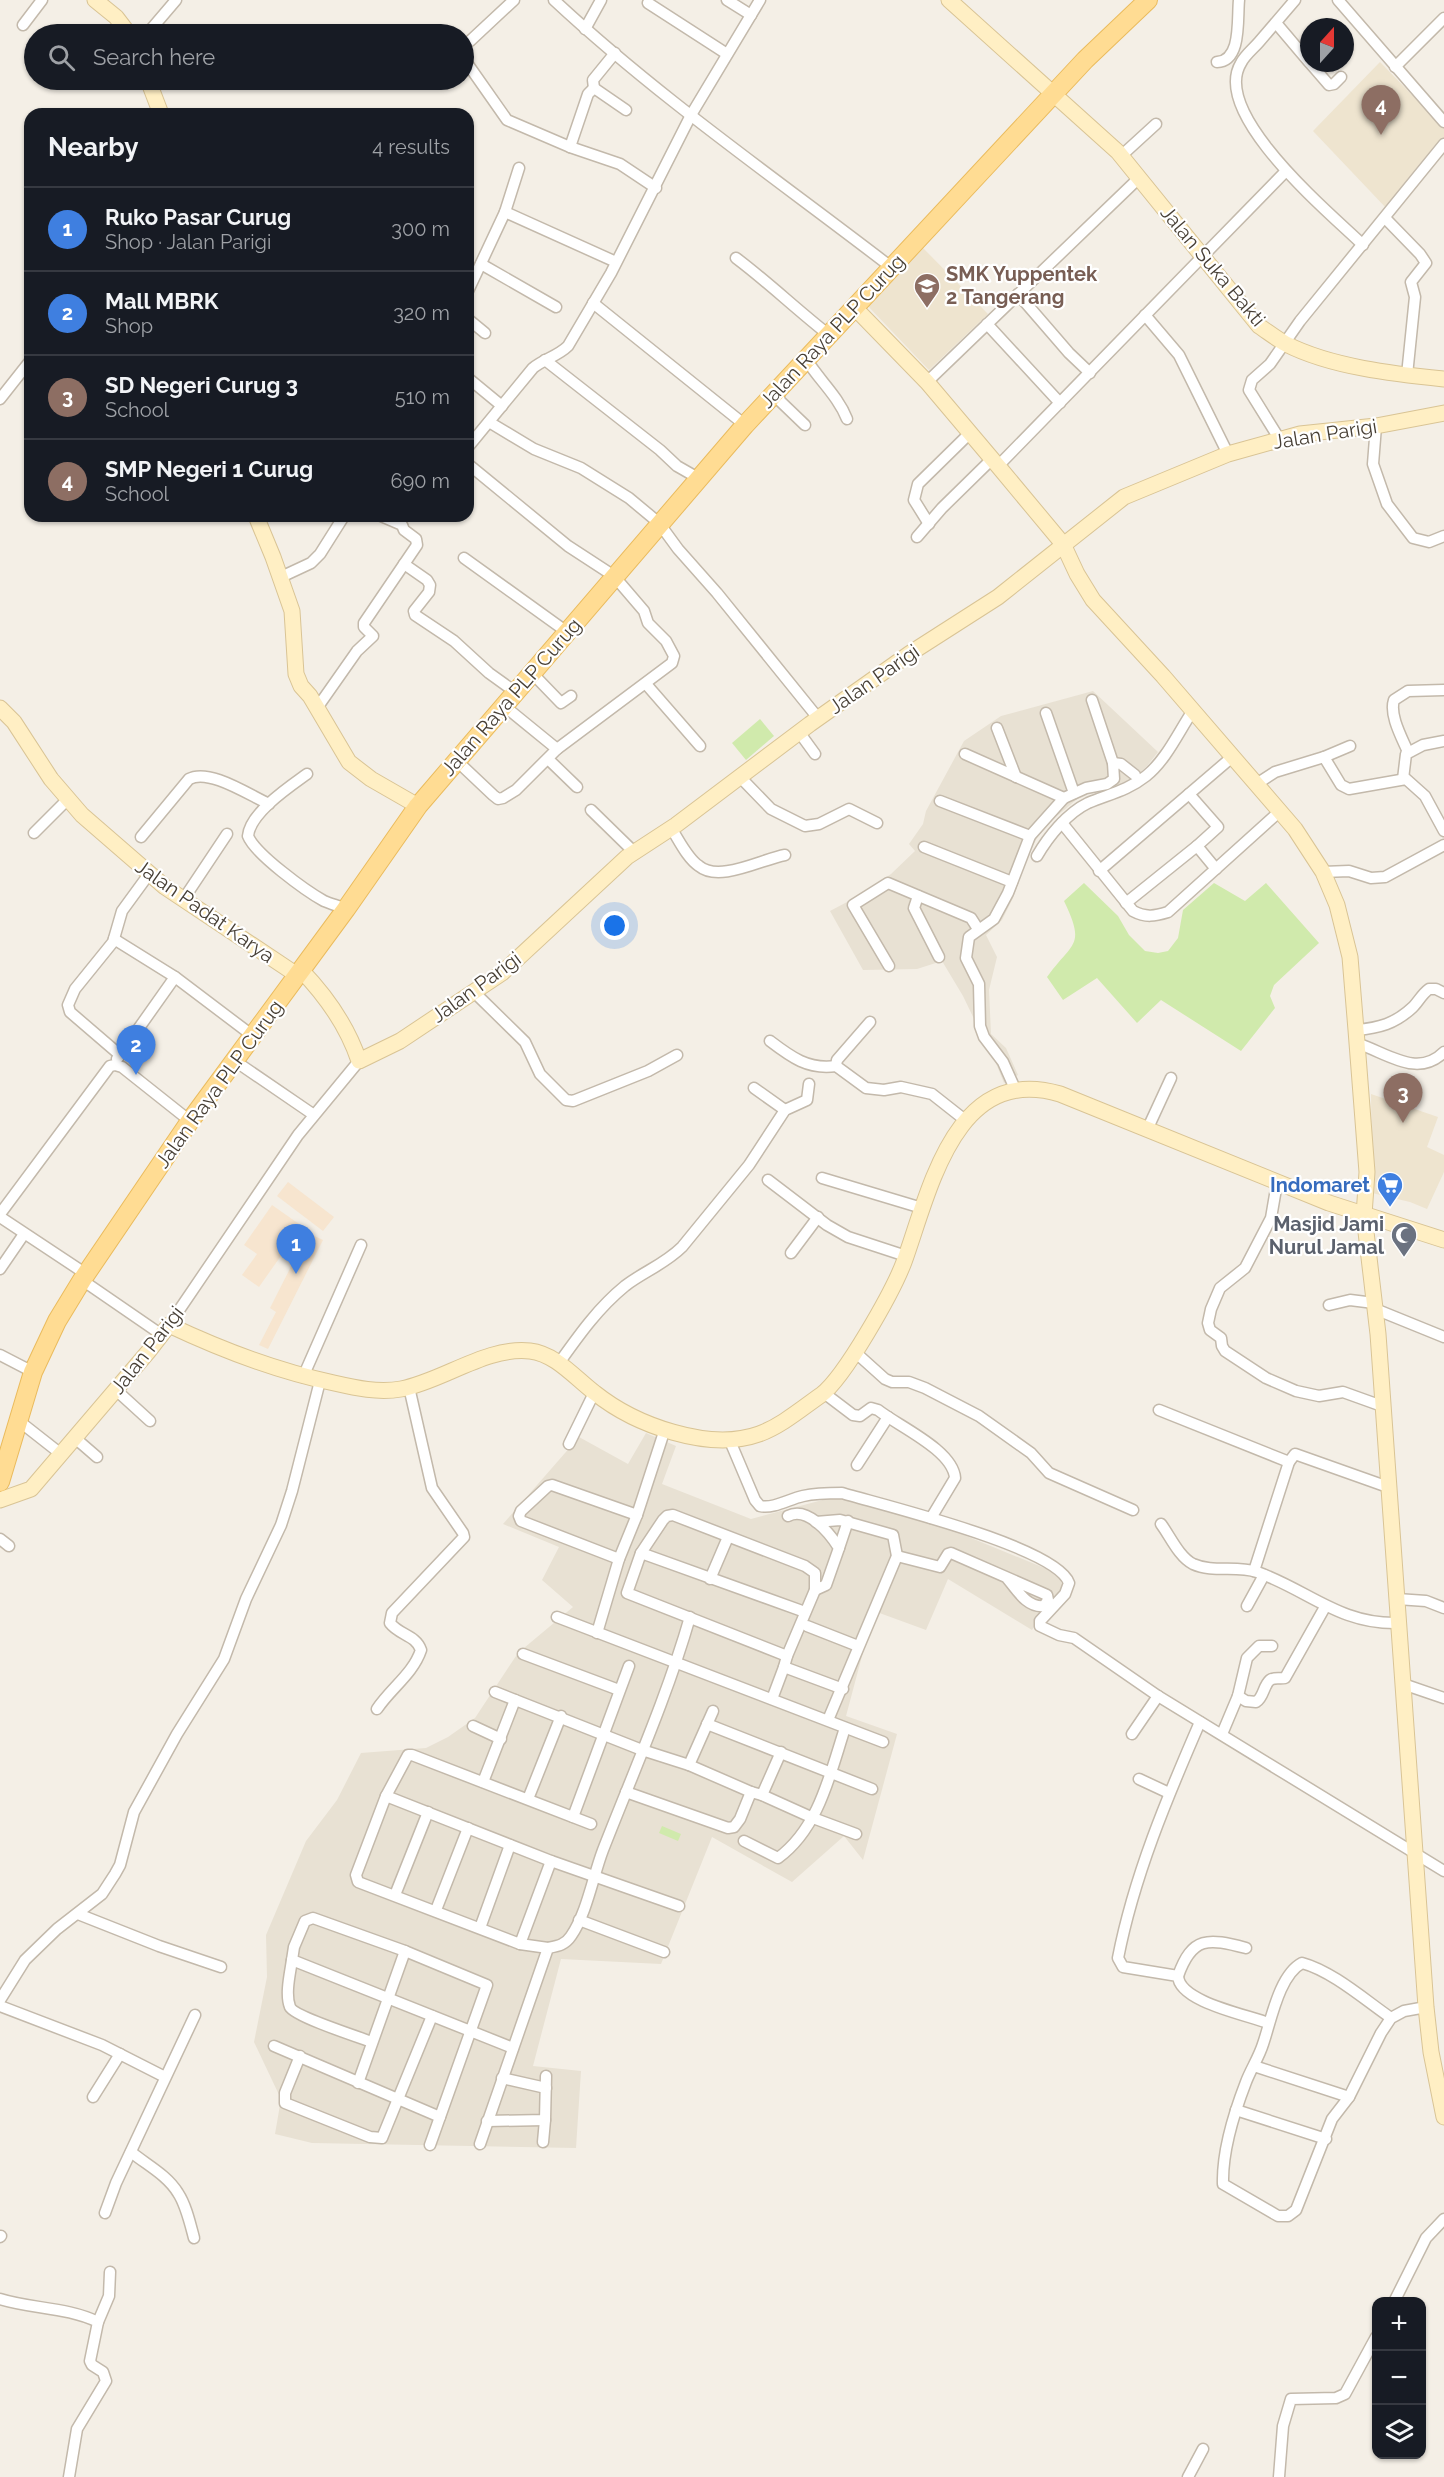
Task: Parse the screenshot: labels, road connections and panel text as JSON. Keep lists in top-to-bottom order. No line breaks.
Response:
{"streets":{"main road":["Jalan Raya PLP Curug"],"street":["Jalan Suka Bakti","Jalan Parigi","Jalan Padat Karya"]},"crossings":[["Jalan Suka Bakti","Jalan Raya PLP Curug"],["Jalan Raya PLP Curug","Jalan Padat Karya"]],"places":{"school or university":["SMK Yuppentek 2 Tangerang"],"supermarket":["Indomaret"],"mosque":["Masjid Jami Nurul Jamal"]},"north":"top","page":{"search":"Search here","pins":["4","2","3","1"],"heading":["Nearby","4 results"],"list":[{"mark":"1","name":"Ruko Pasar Curug","note":"Shop · Jalan Parigi","value":"300 m"},{"mark":"2","name":"Mall MBRK","note":"Shop","value":"320 m"},{"mark":"3","name":"SD Negeri Curug 3","note":"School","value":"510 m"},{"mark":"4","name":"SMP Negeri 1 Curug","note":"School","value":"690 m"}],"map_buttons":["+","−"]}}
